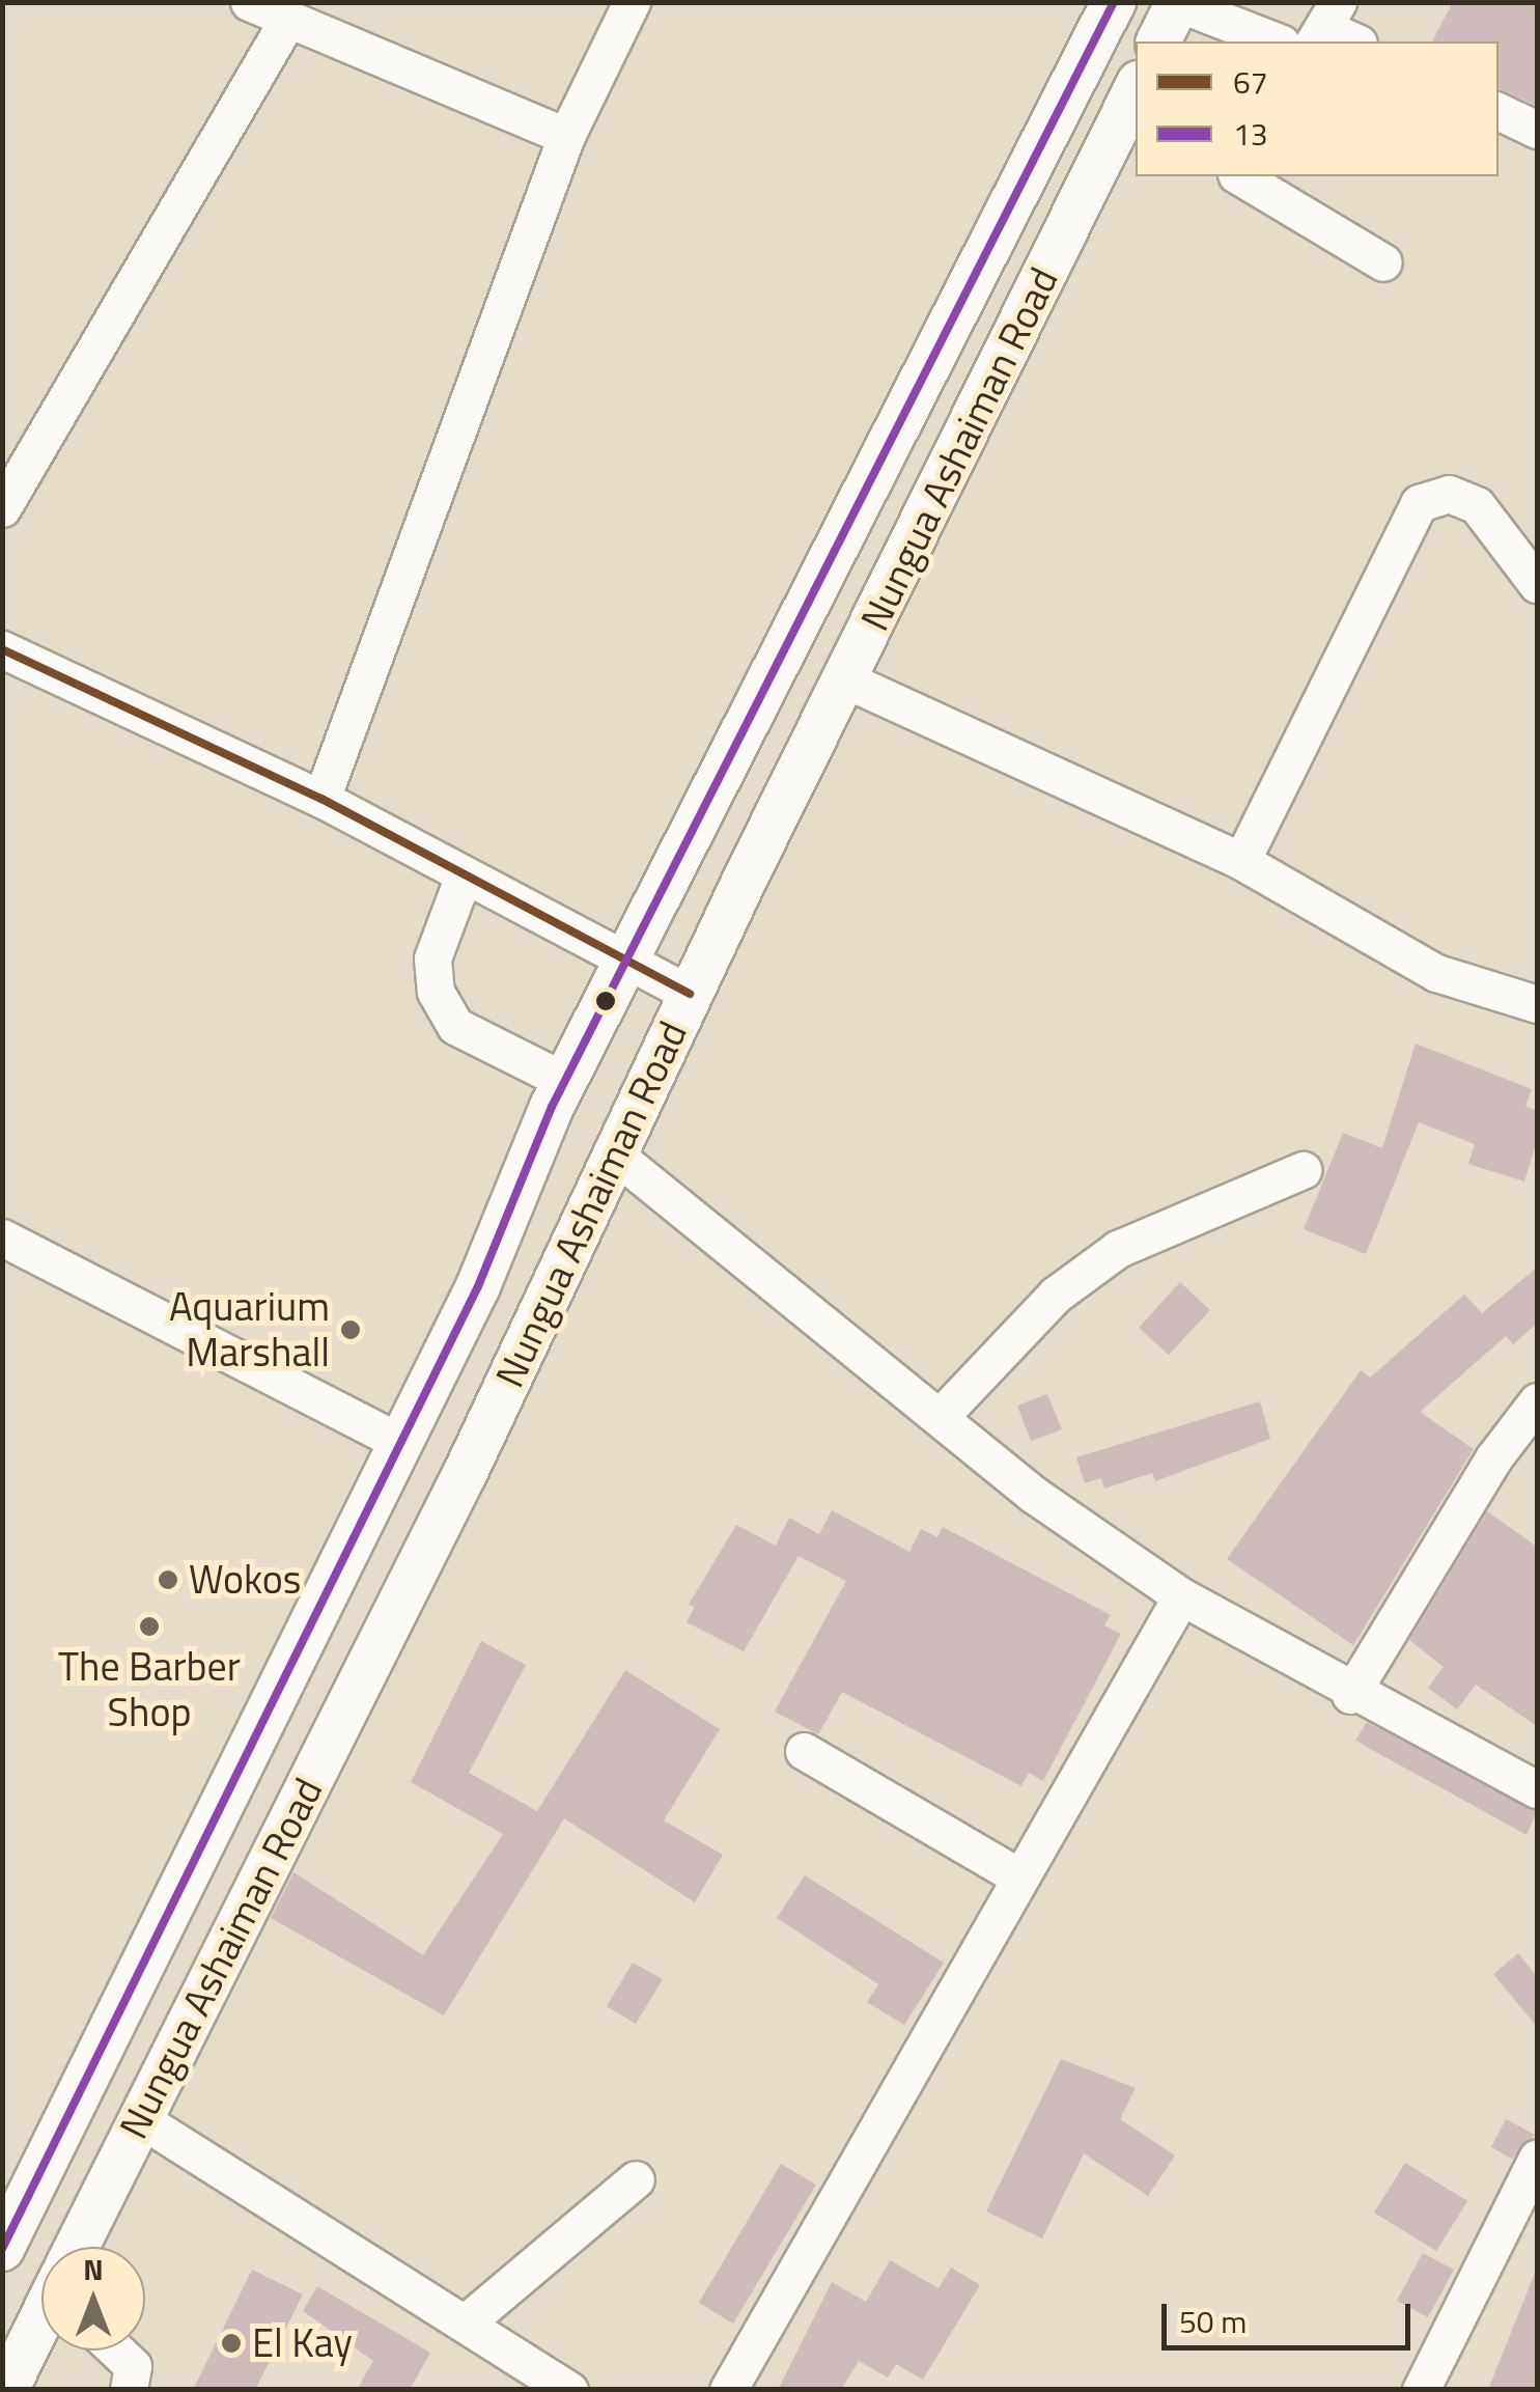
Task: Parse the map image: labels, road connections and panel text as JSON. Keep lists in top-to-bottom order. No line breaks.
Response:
{"streets":{"main road":["Nungua Ashaiman Road"]},"places":["Aquarium Marshall","Wokos","The Barber Shop","El Kay"],"lines":["transit line 13","transit line 67"],"legend":["67","13"],"scale_bar":"50 m","north":"top"}
